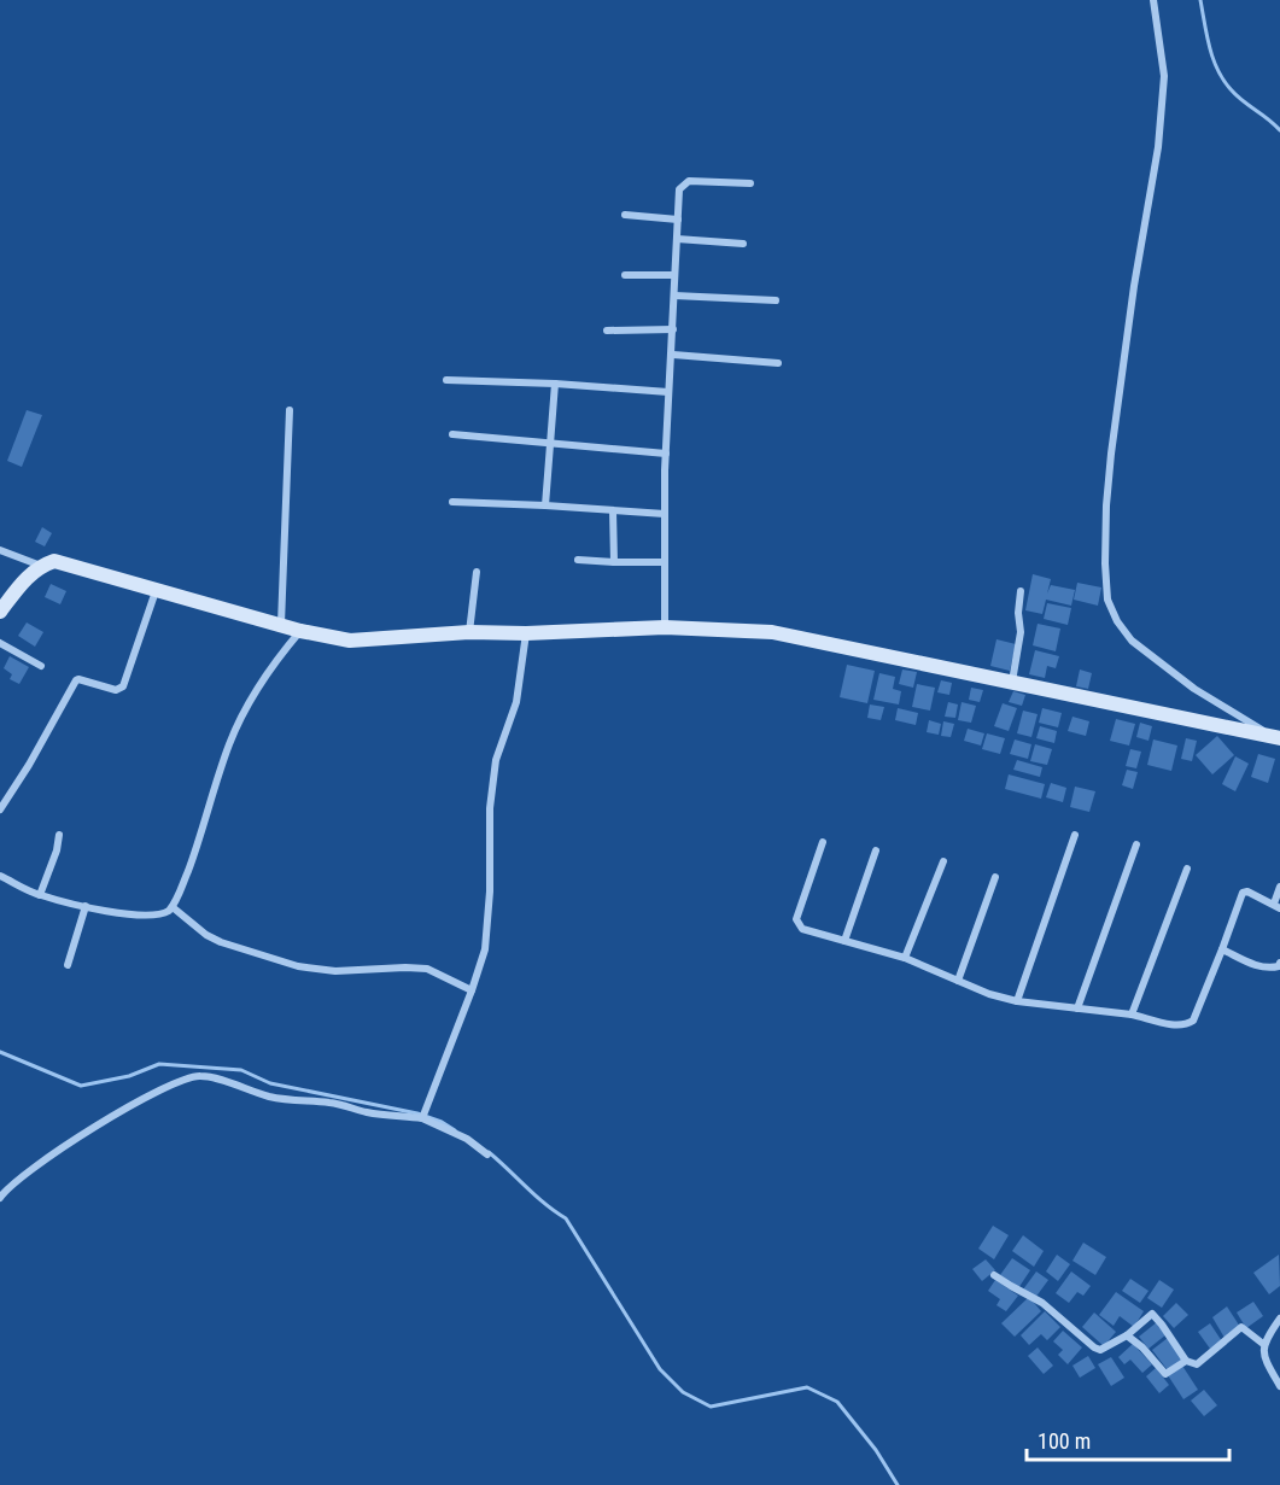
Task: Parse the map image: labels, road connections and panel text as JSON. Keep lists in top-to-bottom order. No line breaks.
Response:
{"scale_bar":"100 m"}
